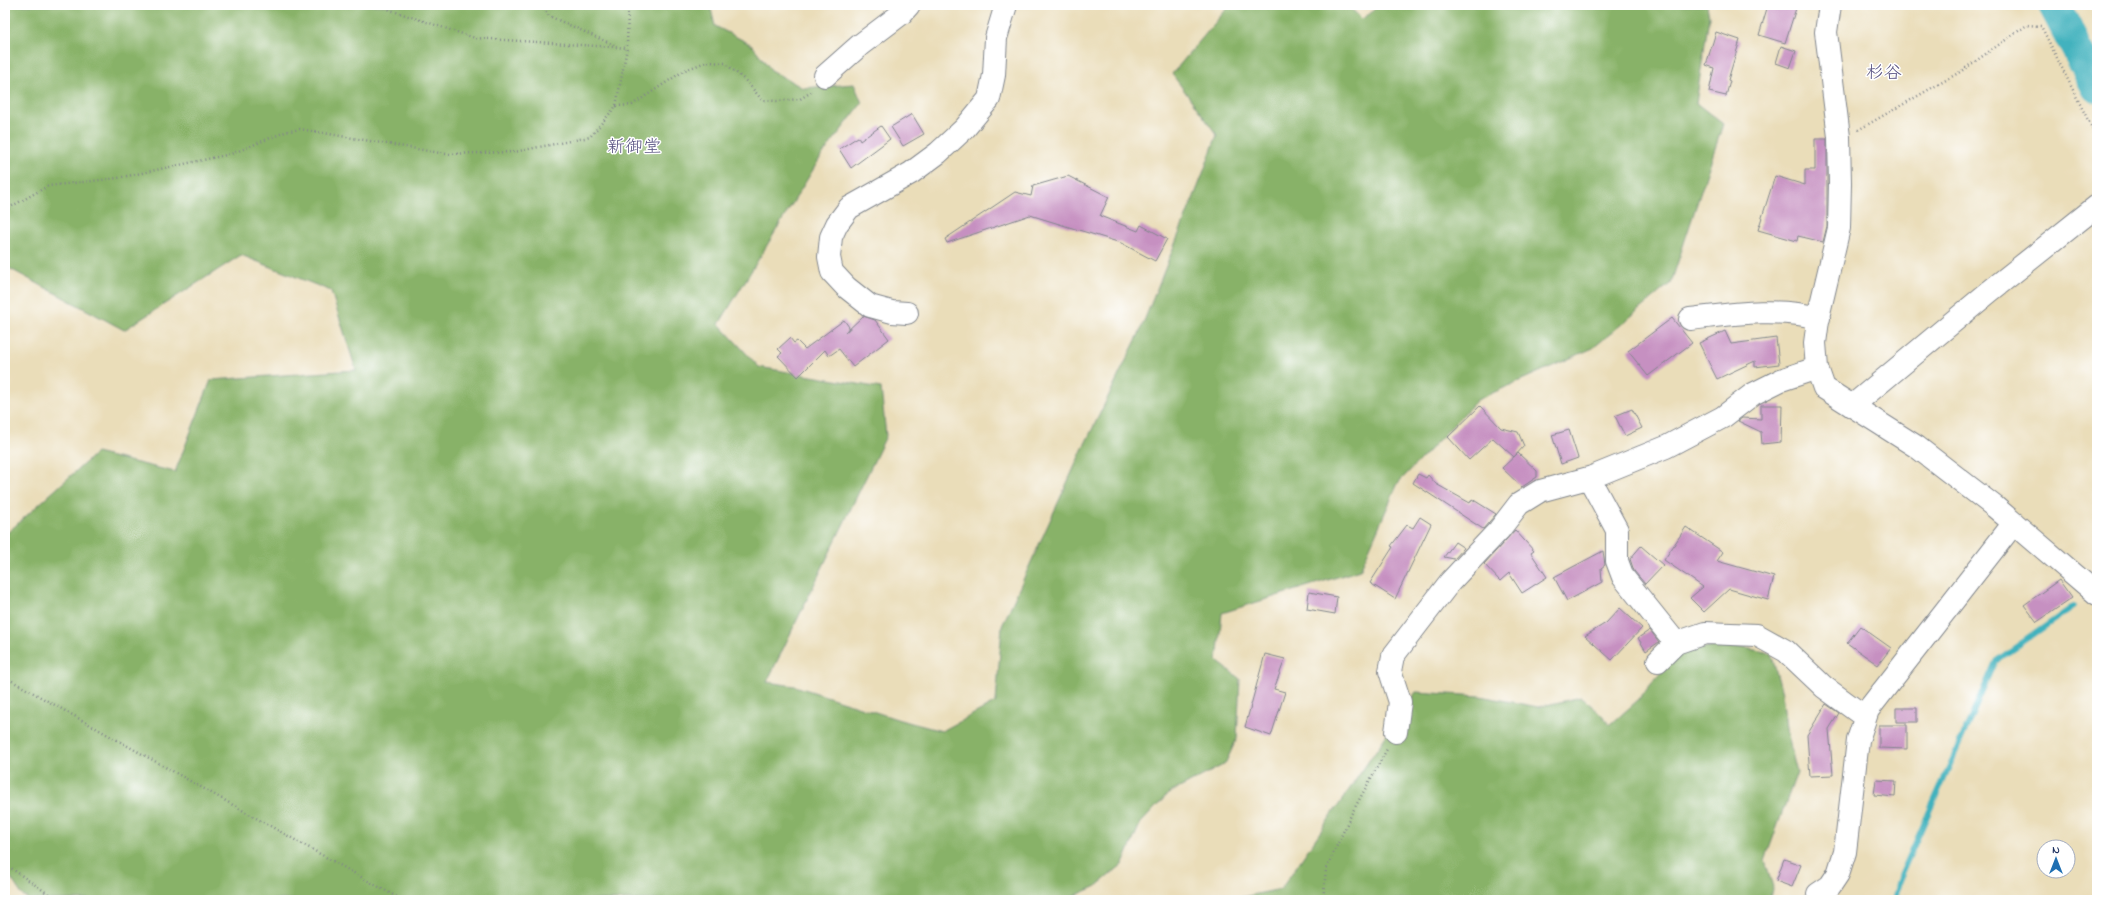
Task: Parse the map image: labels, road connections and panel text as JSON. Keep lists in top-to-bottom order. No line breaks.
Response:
{"districts":["杉谷","新御堂"],"north":"top"}
